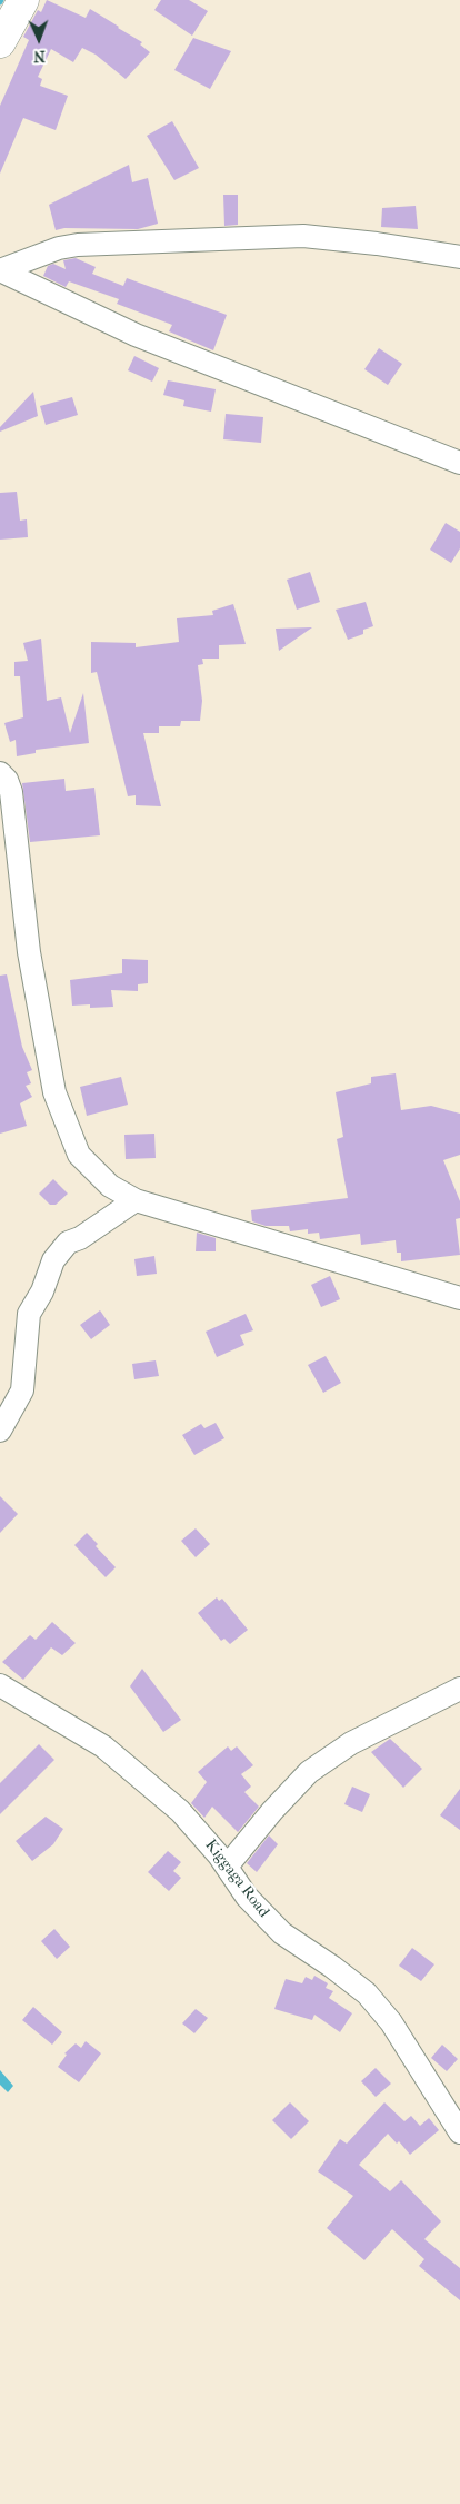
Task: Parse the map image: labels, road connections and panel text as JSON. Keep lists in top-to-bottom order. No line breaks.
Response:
{"streets":{"street":["Kiggaga Road"]},"north":"bottom"}
